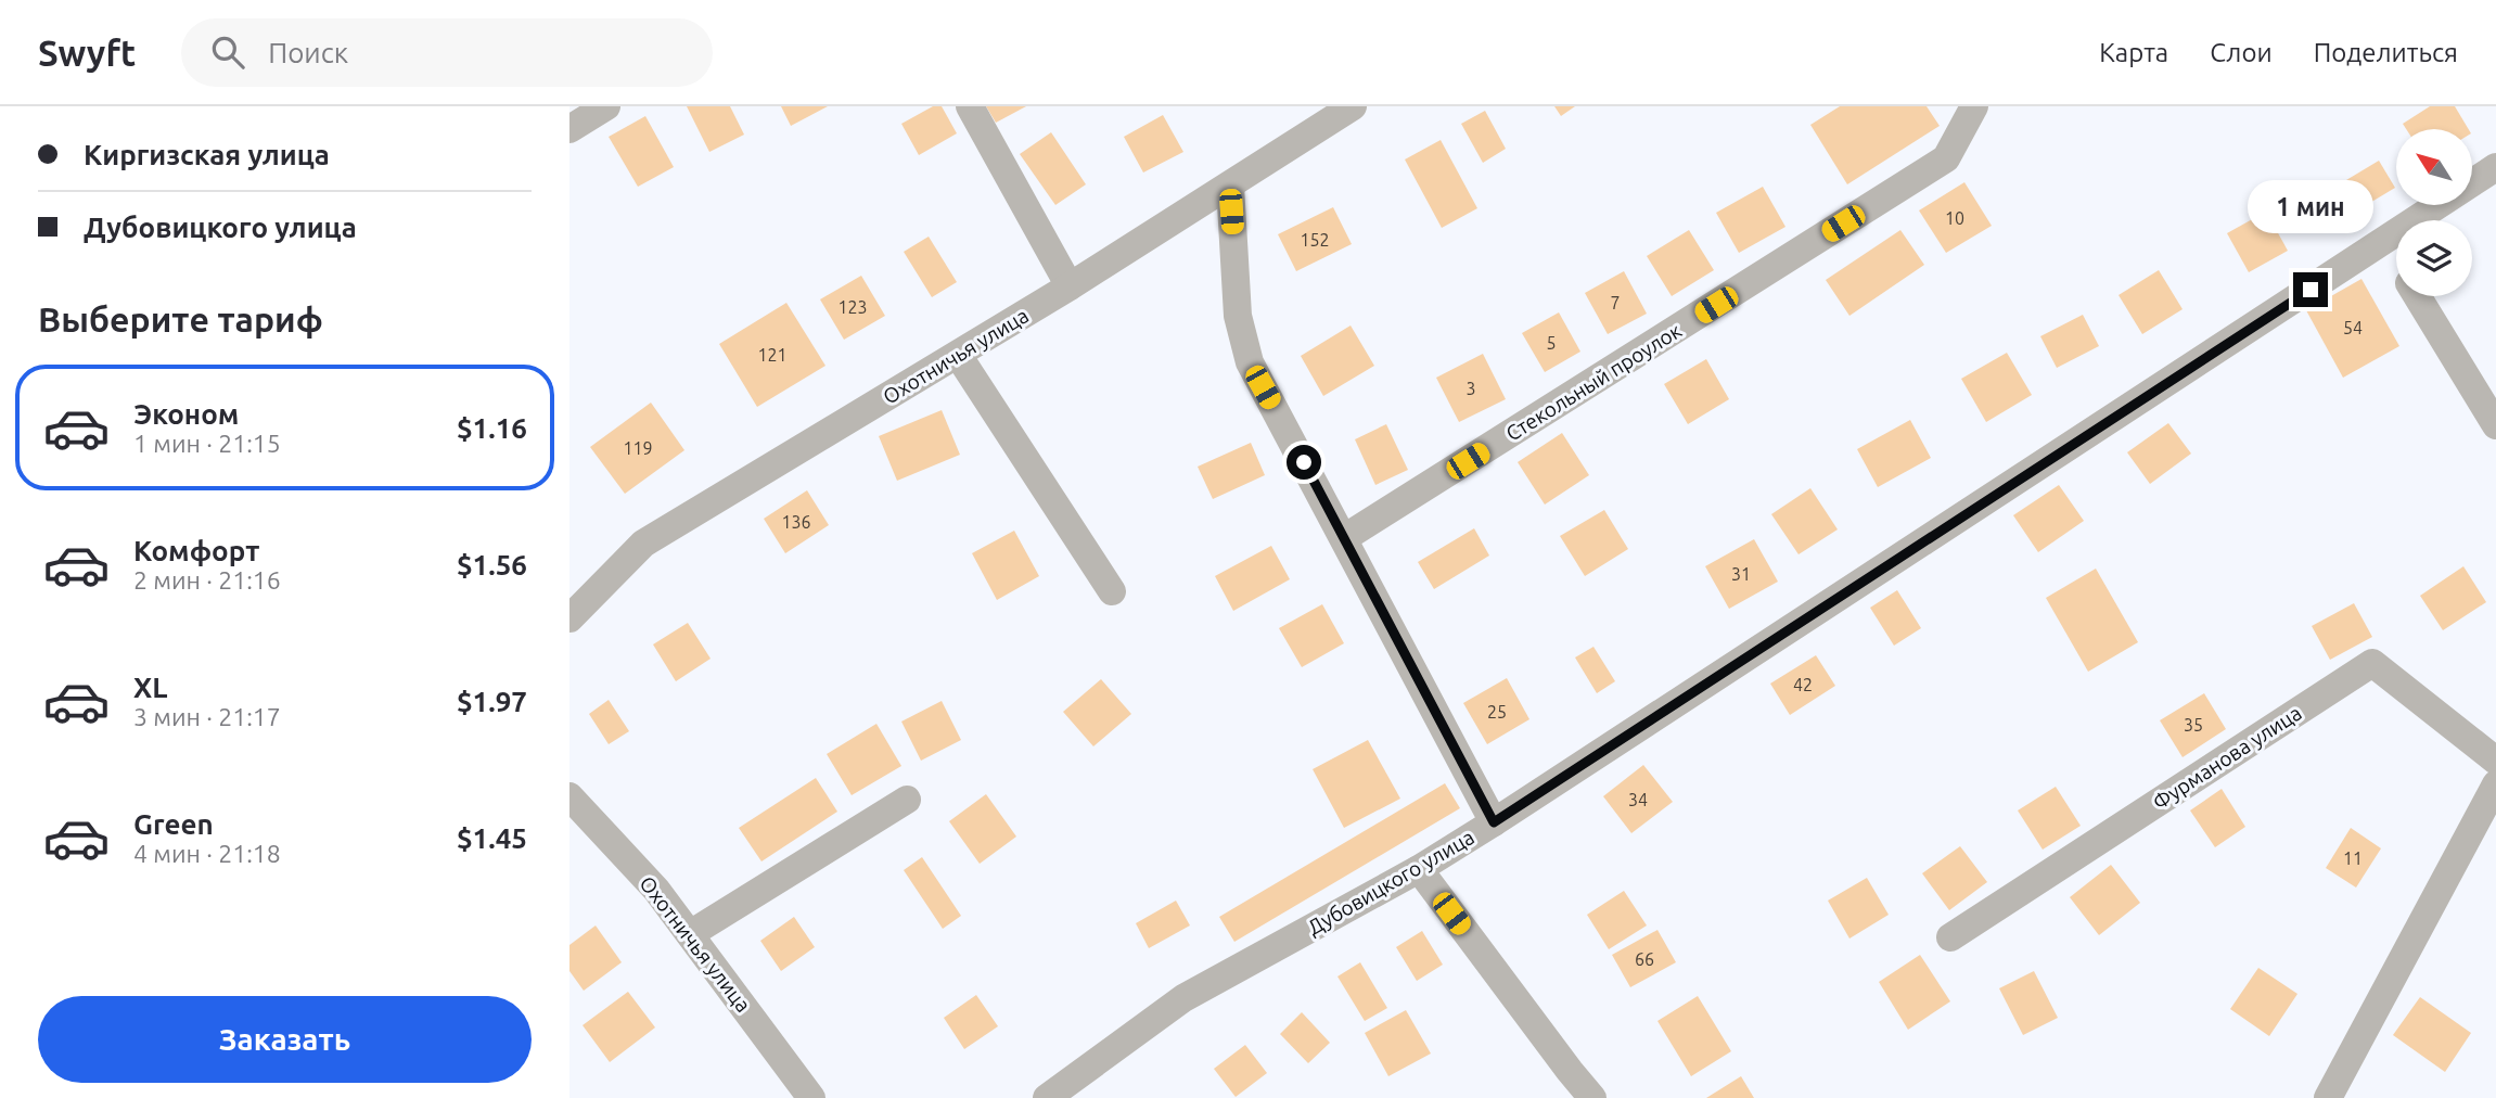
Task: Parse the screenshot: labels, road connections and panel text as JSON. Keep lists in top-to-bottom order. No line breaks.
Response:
{"streets":{"street":["Охотничья улица","Стекольный проулок","Фурманова улица","Дубовицкого улица"]},"house_numbers":["10","152","7","123","54","5","121","3","119","136","31","42","25","35","34","11","66"],"north":"top left","page":{"header":"Swyft","search":"Поиск","nav":["Карта","Слои","Поделиться"],"banner":["Киргизская улица","Дубовицкого улица"],"bubble":"1 мин","heading":"Выберите тариф","list":[{"name":"Эконом","note":"1 мин · 21:15","value":"$1.16"},{"name":"Комфорт","note":"2 мин · 21:16","value":"$1.56"},{"name":"XL","note":"3 мин · 21:17","value":"$1.97"},{"name":"Green","note":"4 мин · 21:18","value":"$1.45"}],"buttons":"Заказать"}}
